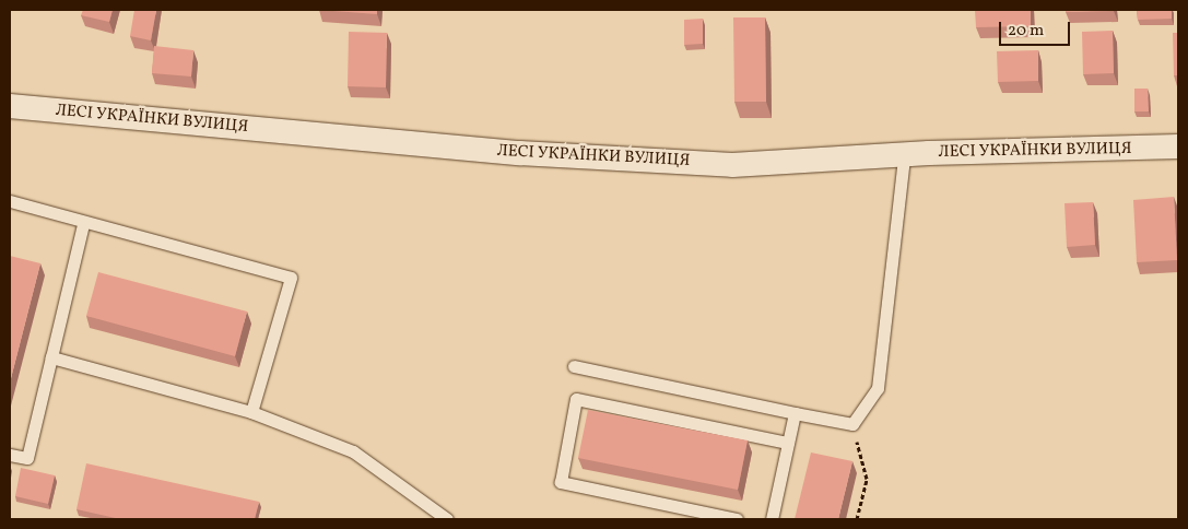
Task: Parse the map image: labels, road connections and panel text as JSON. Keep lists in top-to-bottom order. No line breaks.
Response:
{"streets":{"street":["ЛЕСІ УКРАЇНКИ ВУЛИЦЯ"]},"scale_bar":"20 m"}
